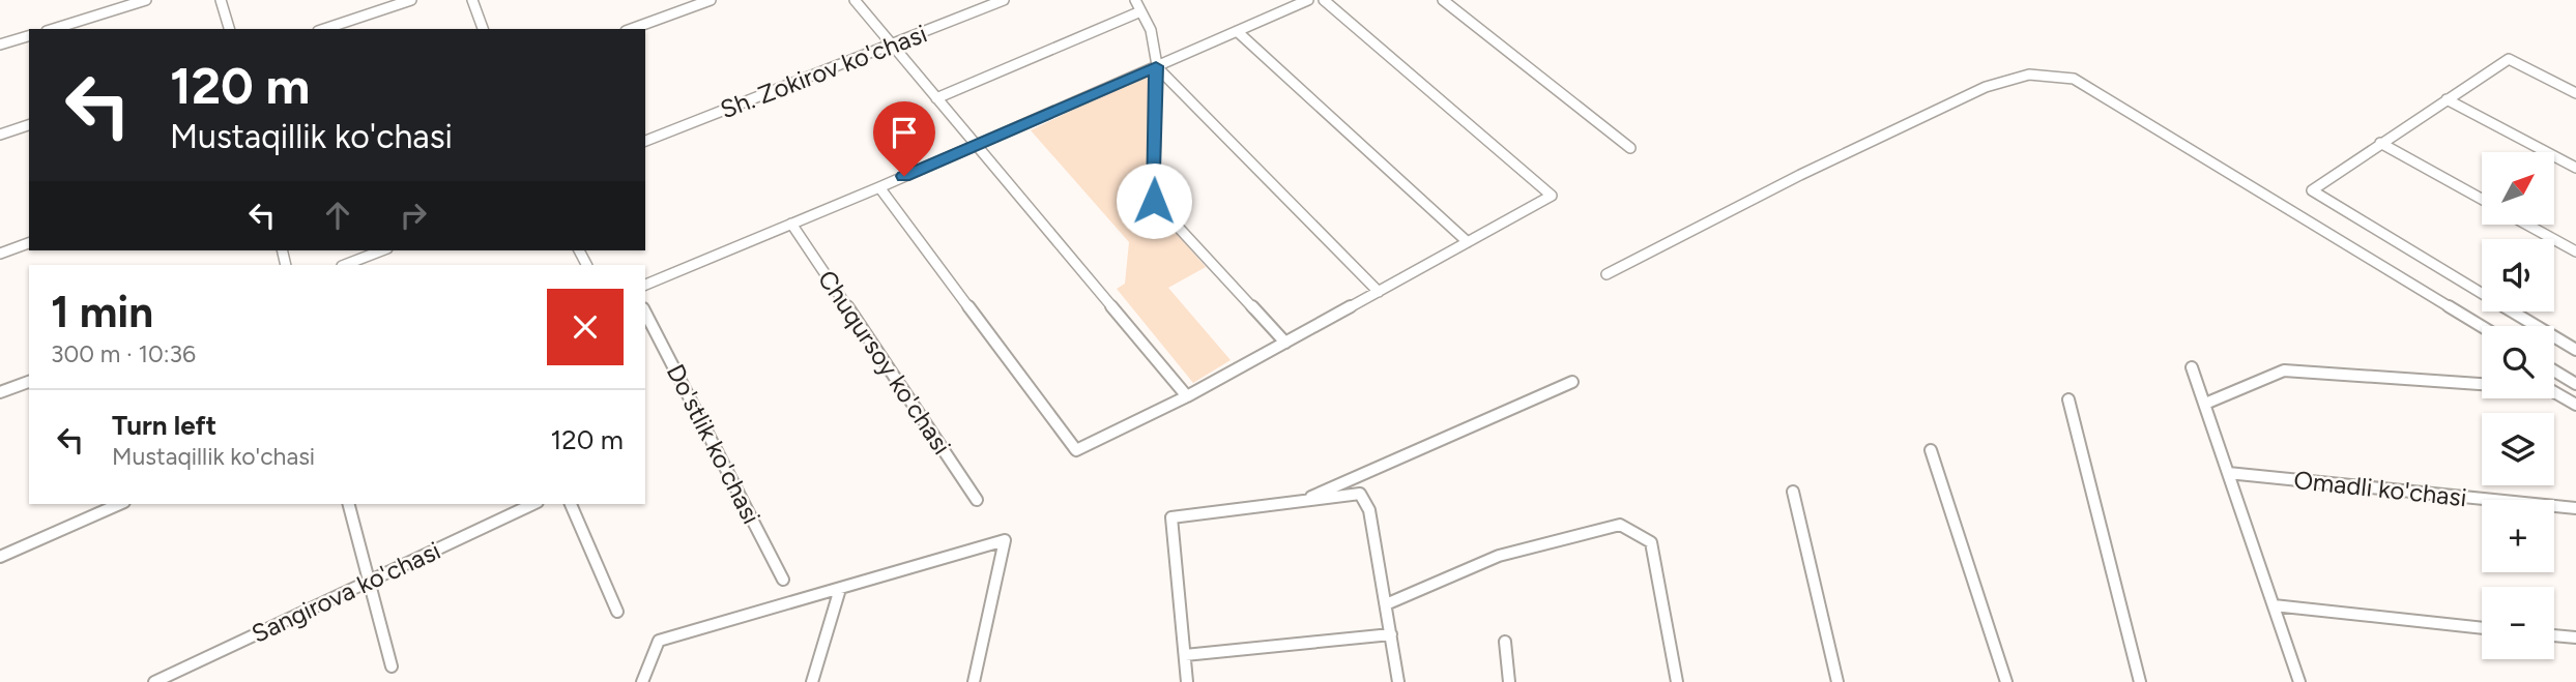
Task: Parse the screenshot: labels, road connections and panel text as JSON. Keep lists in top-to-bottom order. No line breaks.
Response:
{"streets":{"street":["Sh. Zokirov ko'chasi","Chuqursoy ko'chasi","Do'stlik ko'chasi","Omadli ko'chasi","Sangirova ko'chasi"]},"north":"top right","page":{"turn":["120 m","Mustaqillik ko'chasi"],"map_buttons":["+","−"],"heading":["1 min","300 m · 10:36"],"list":[{"name":"Turn left","note":"Mustaqillik ko'chasi","value":"120 m"}]}}
